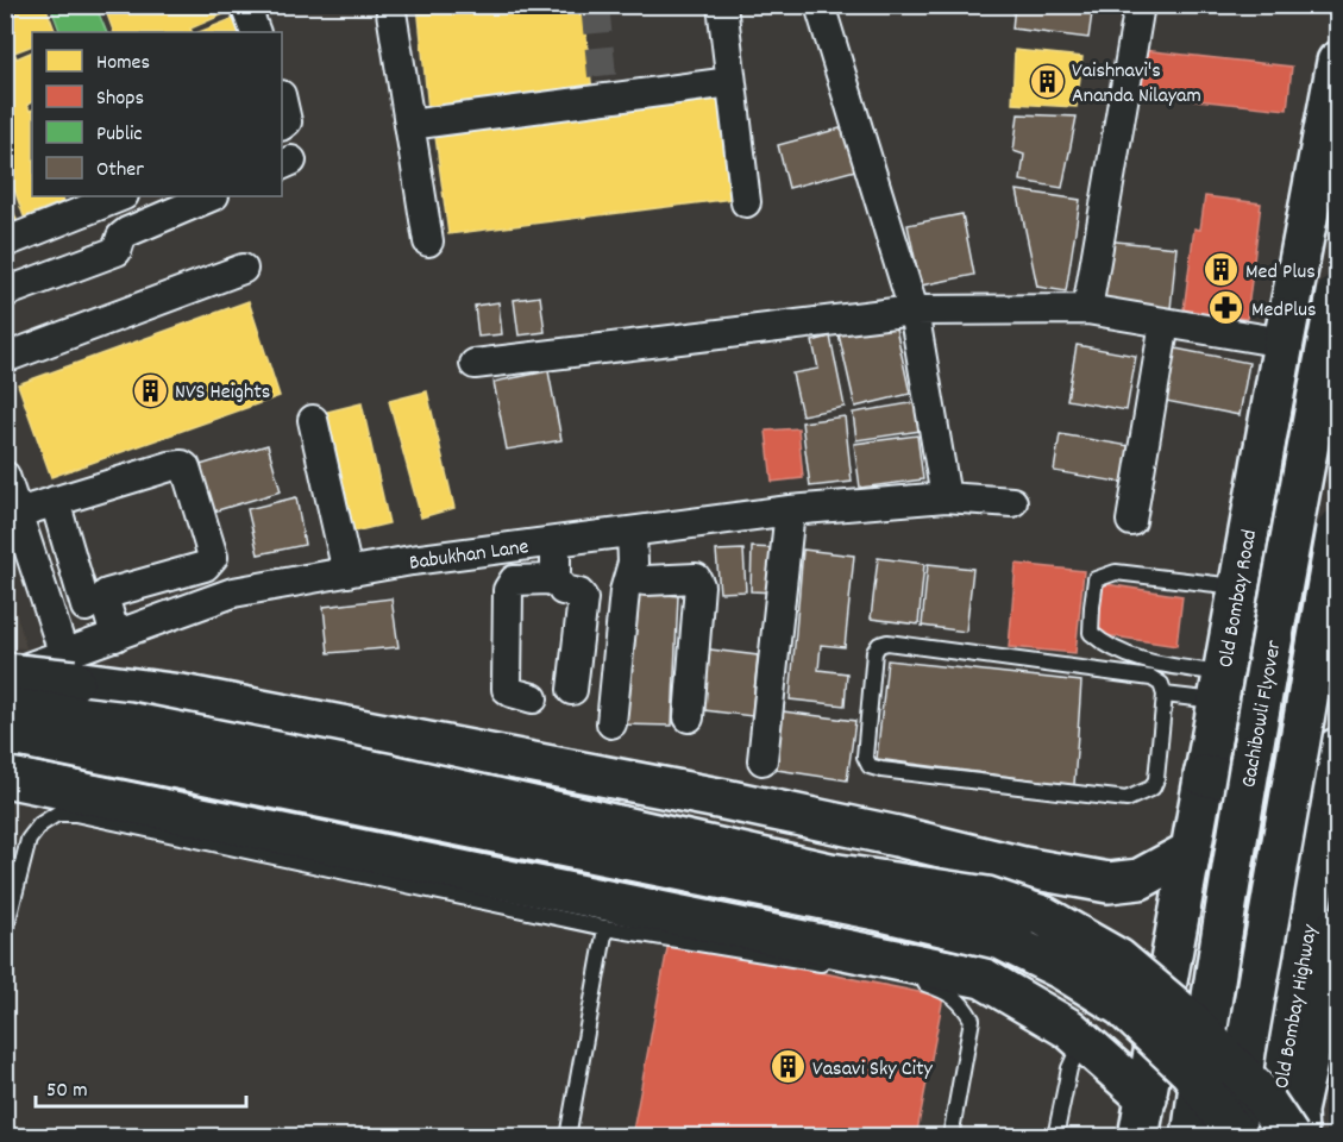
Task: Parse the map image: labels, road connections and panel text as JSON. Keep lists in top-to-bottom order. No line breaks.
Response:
{"streets":{"main road":["Old Bombay Road","Gachibowli Flyover","Old Bombay Highway"],"street":["Babukhan Lane"]},"places":{"building":["Vaishnavi's Ananda Nilayam","Med Plus","NVS Heights","Vasavi Sky City"],"pharmacy":["MedPlus"]},"legend":["Homes","Shops","Public","Other"],"scale_bar":"50 m"}
